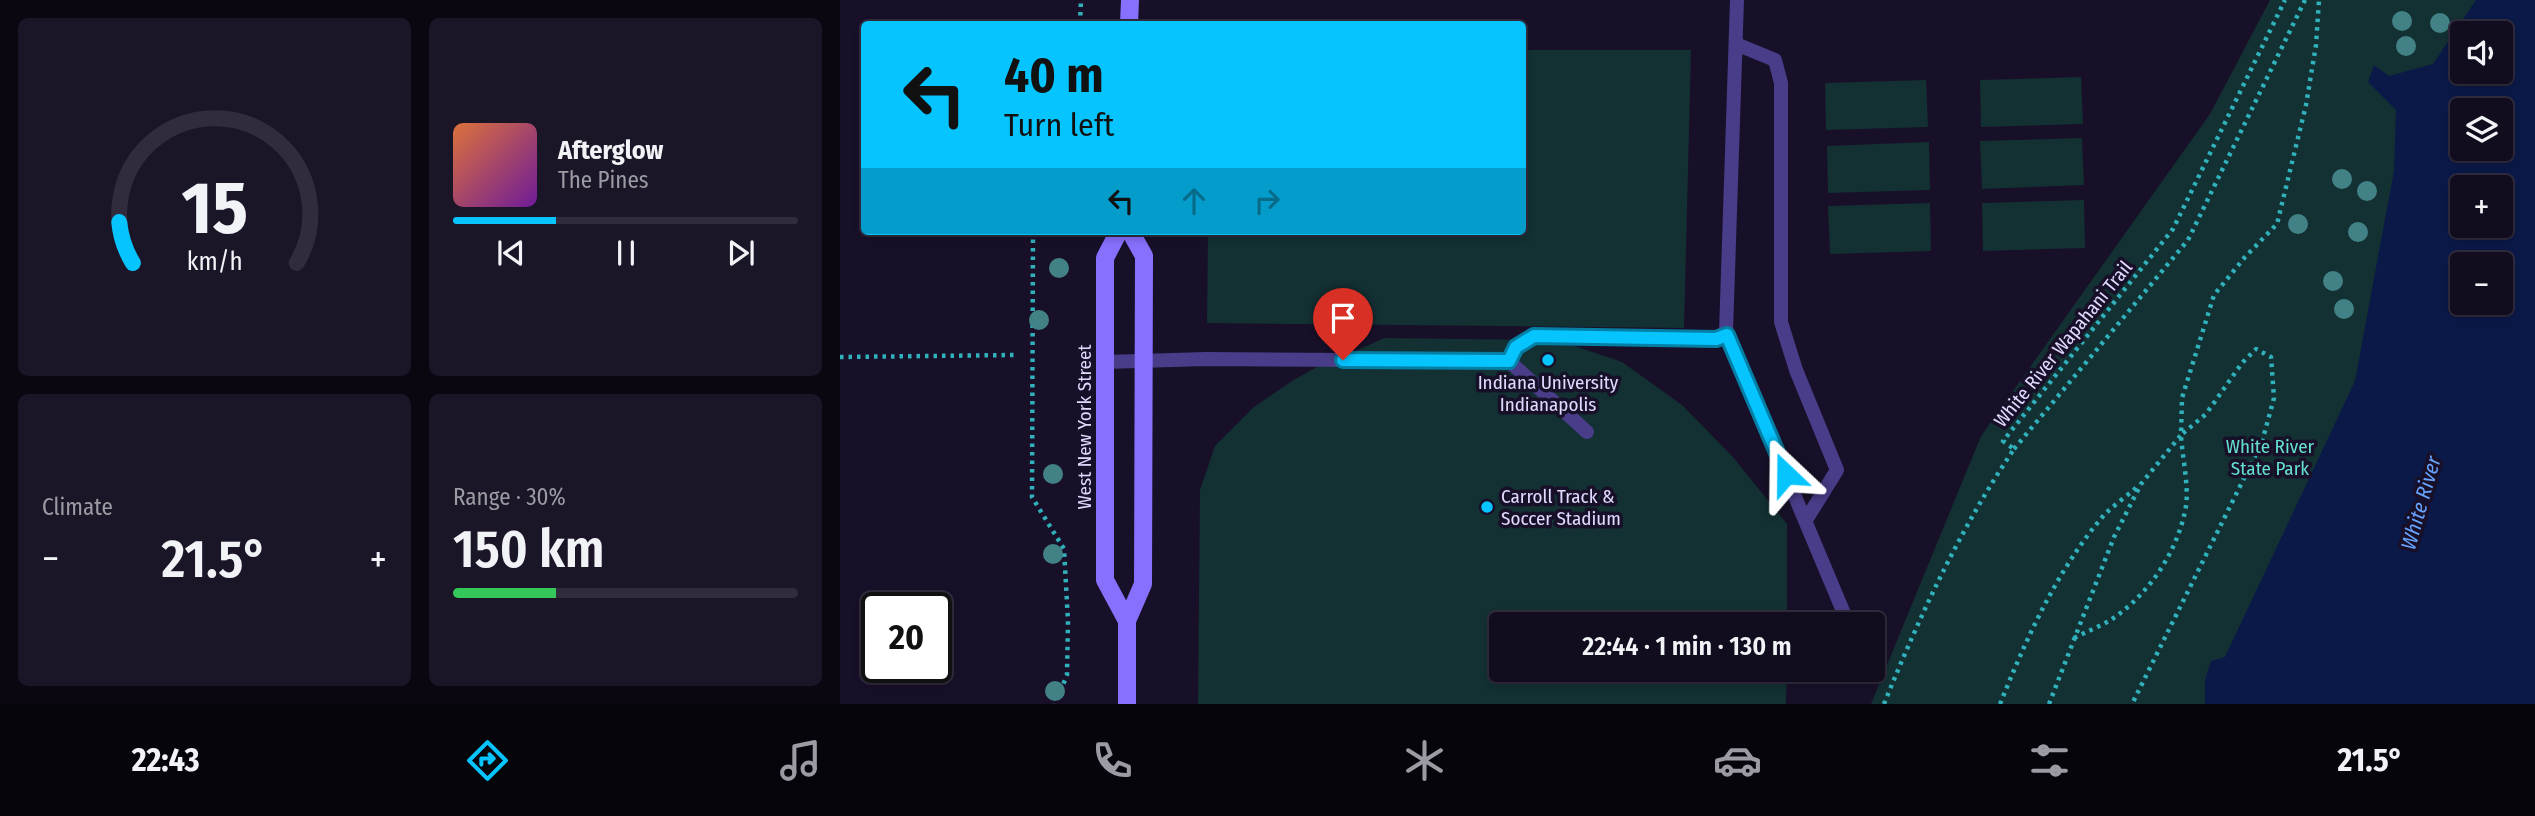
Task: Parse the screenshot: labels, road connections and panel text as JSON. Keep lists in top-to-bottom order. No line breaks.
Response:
{"streets":{"main road":["West New York Street"],"path":["White River Wapahani Trail"]},"water":["White River"],"parks":["White River State Park"],"places":["Indiana University Indianapolis","Carroll Track & Soccer Stadium"],"page":{"map_buttons":["+","−"],"turn":["40 m","Turn left"],"song":["Afterglow","The Pines"],"tile":["Climate",["Range · 30%","150 km"]],"heat":["−","21.5°","+"],"limit":"20","trip":"22:44 · 1 min · 130 m","tabs":["22:43","21.5°"],"gauge":["15","km/h"]}}
